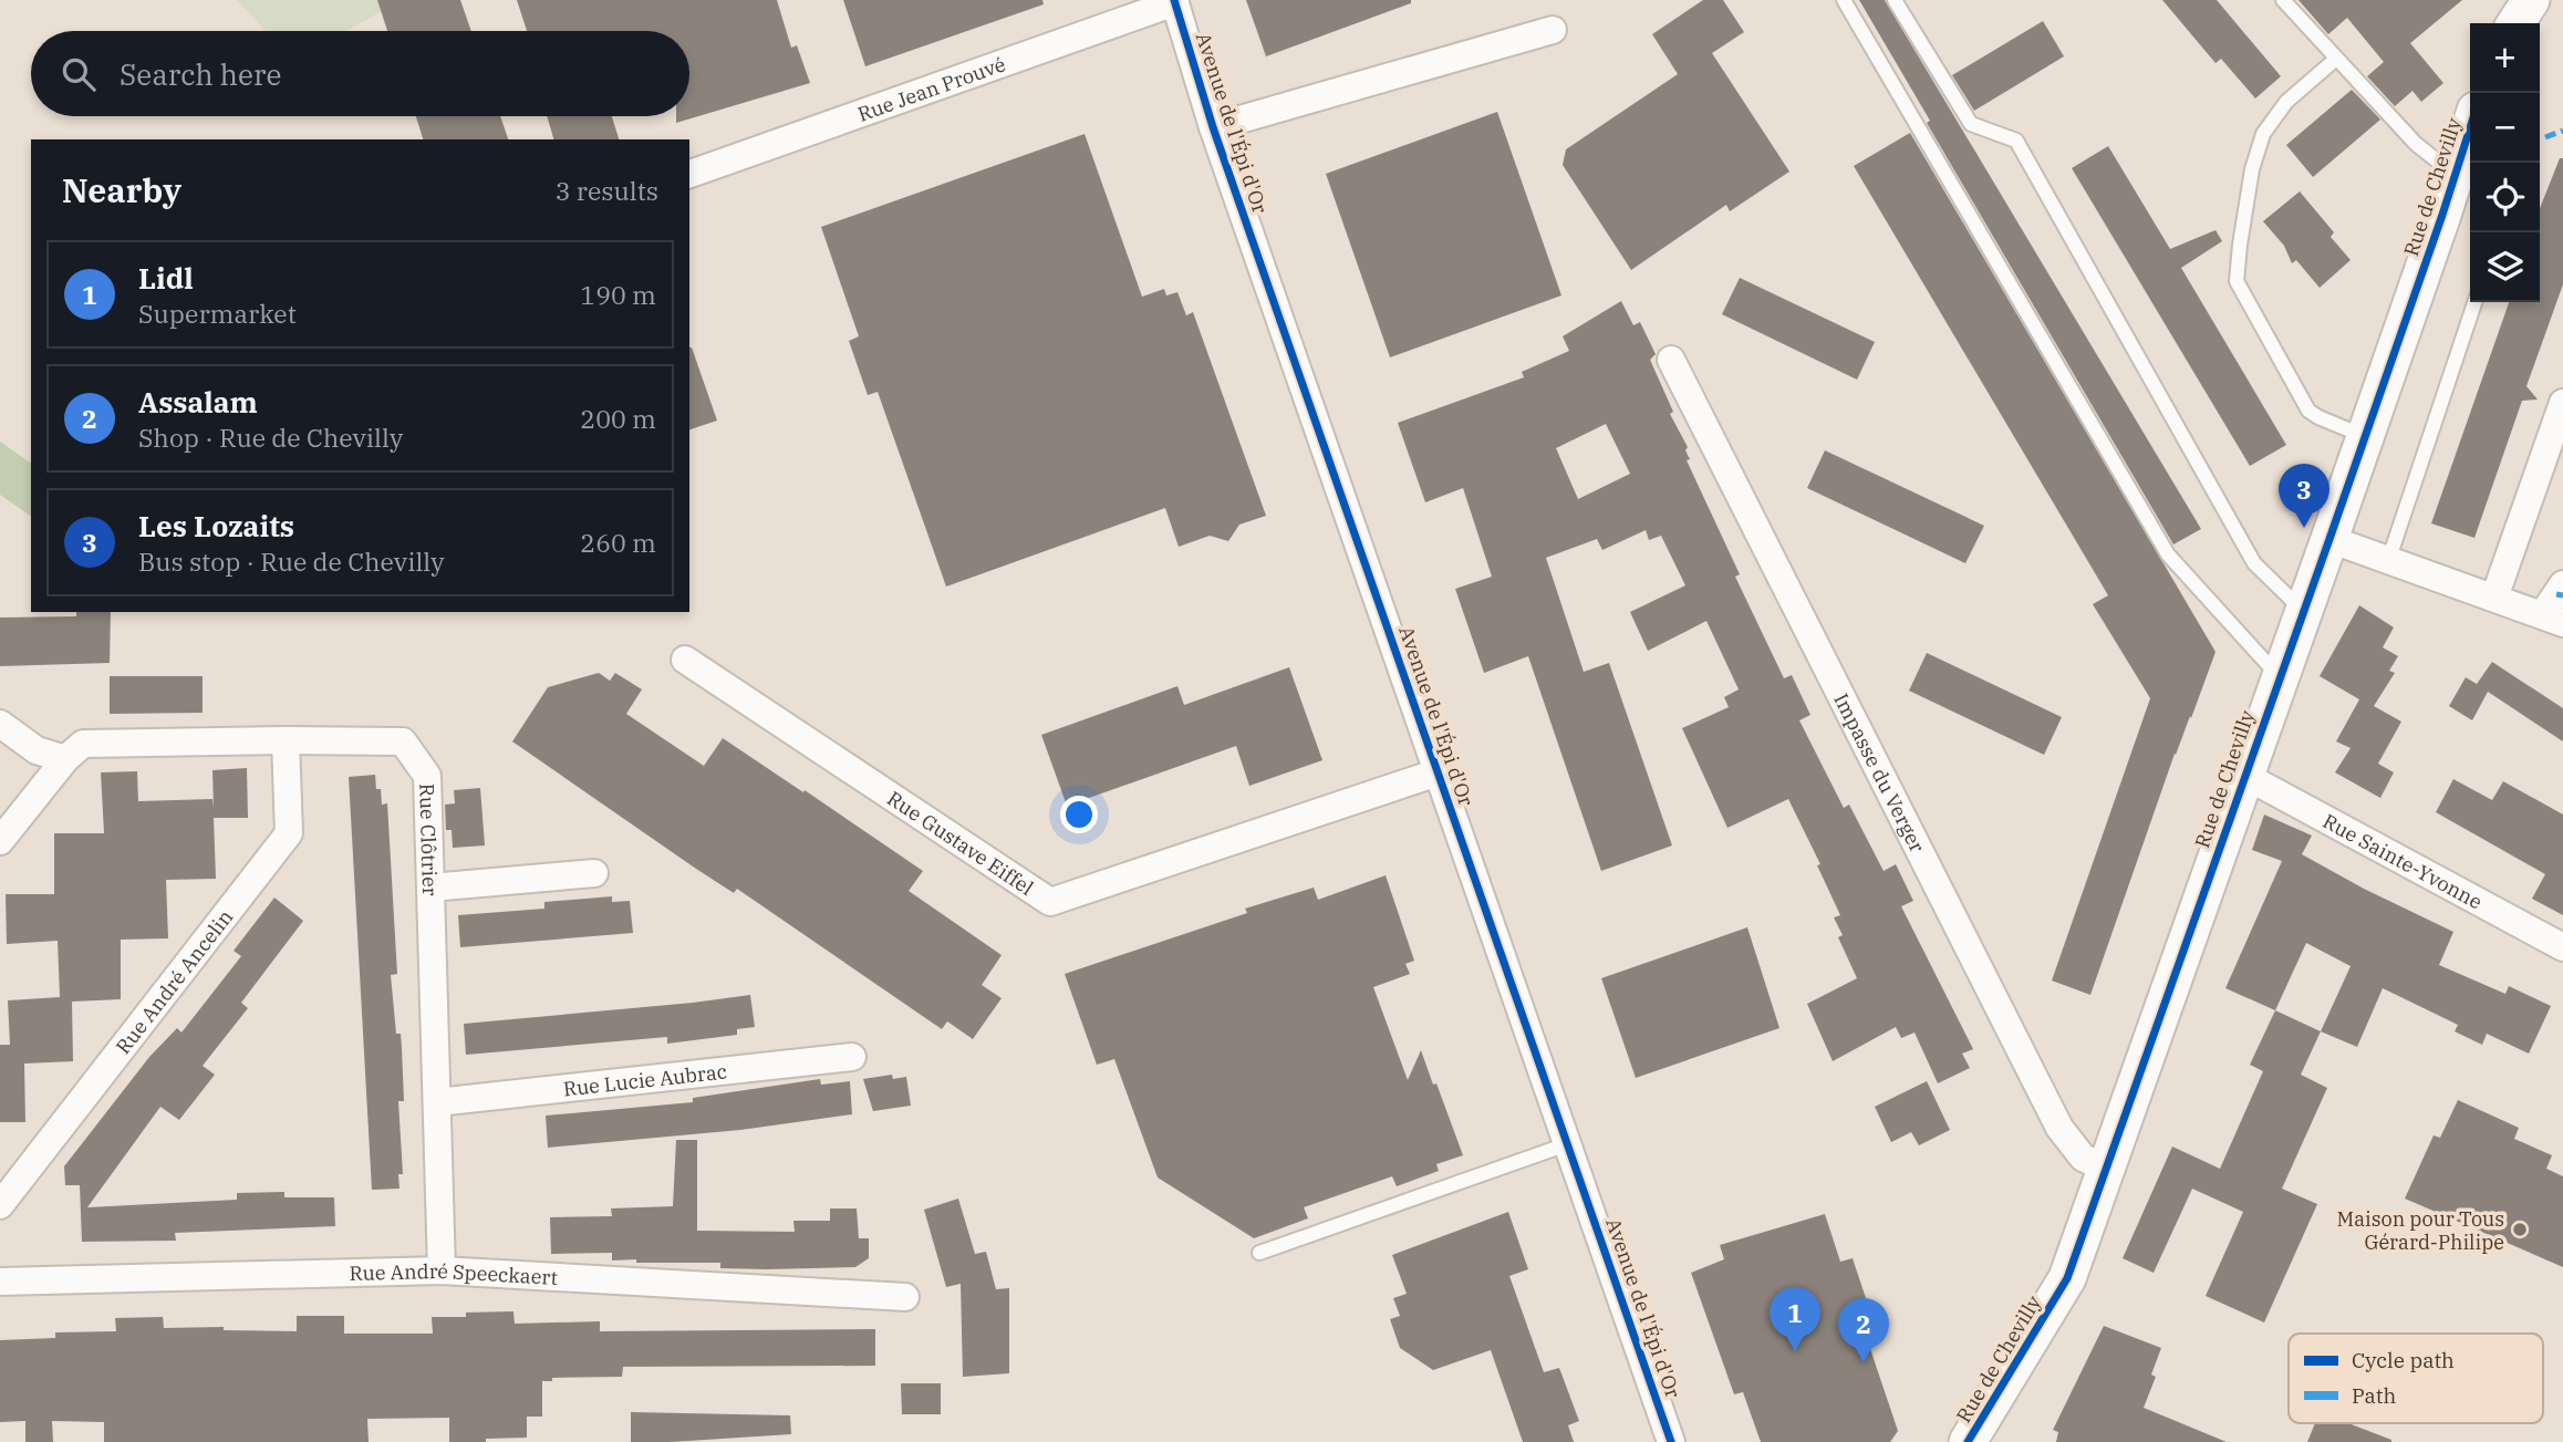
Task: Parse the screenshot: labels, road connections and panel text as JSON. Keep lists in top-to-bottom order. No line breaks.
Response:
{"streets":{"street":["Rue Jean Prouvé","Avenue de l'Épi d'Or","Rue de Chevilly","Impasse du Verger","Rue Clôtrier","Rue Gustave Eiffel","Rue Sainte-Yvonne","Rue André Ancelin","Rue Lucie Aubrac","Rue André Speeckaert"]},"crossings":[["Rue Jean Prouvé","Avenue de l'Épi d'Or"],["Avenue de l'Épi d'Or","Rue Gustave Eiffel"],["Rue de Chevilly","Impasse du Verger"],["Rue de Chevilly","Rue Sainte-Yvonne"],["Rue Clôtrier","Rue André Ancelin"],["Rue Clôtrier","Rue Lucie Aubrac"],["Rue Clôtrier","Rue André Speeckaert"]],"places":["Maison pour Tous Gérard-Philipe"],"legend":["Cycle path","Path"],"page":{"map_buttons":["+","−"],"search":"Search here","heading":["Nearby","3 results"],"list":[{"mark":"1","name":"Lidl","note":"Supermarket","value":"190 m"},{"mark":"2","name":"Assalam","note":"Shop · Rue de Chevilly","value":"200 m"},{"mark":"3","name":"Les Lozaits","note":"Bus stop · Rue de Chevilly","value":"260 m"}],"pins":["3","1","2"]}}
